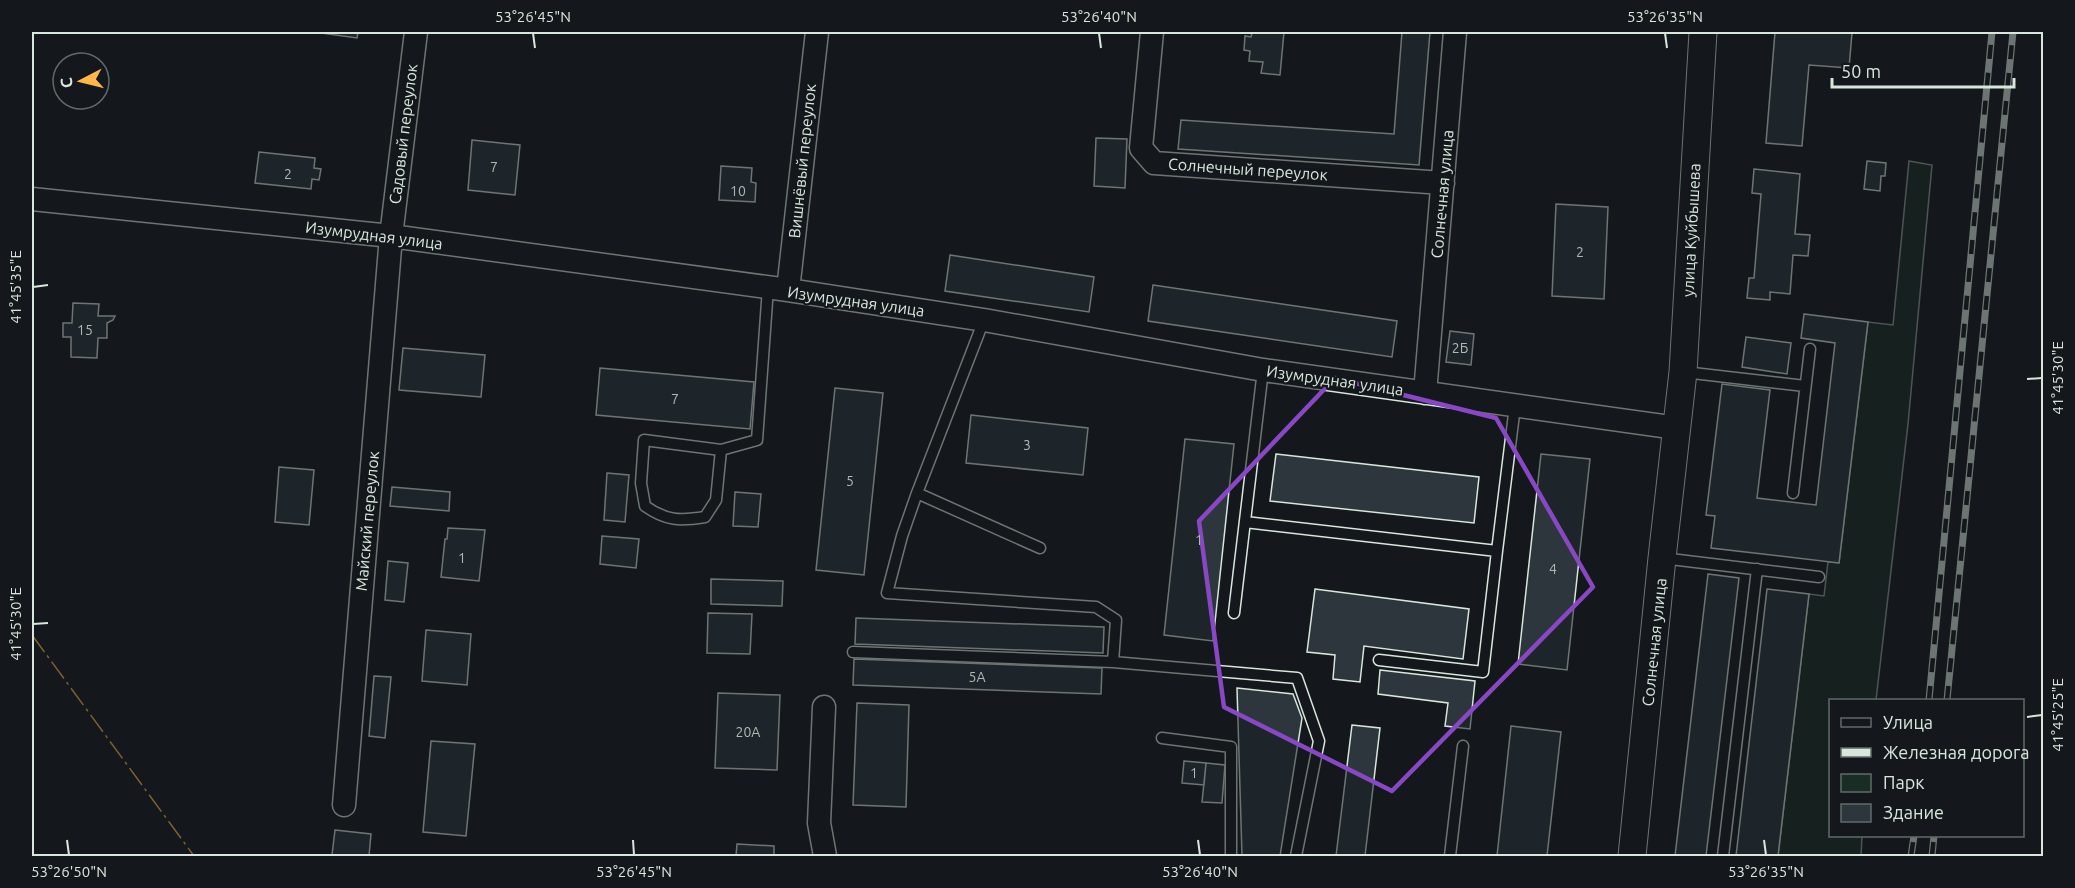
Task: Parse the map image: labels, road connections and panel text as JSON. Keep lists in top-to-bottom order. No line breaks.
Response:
{"streets":{"street":["Садовый переулок","Вишнёвый переулок","Солнечный переулок","Солнечная улица","улица Куйбышева","Изумрудная улица","Майский переулок"]},"crossings":[["Садовый переулок","Изумрудная улица"],["Садовый переулок","Майский переулок"],["Вишнёвый переулок","Изумрудная улица"],["Солнечный переулок","Солнечная улица"],["Солнечная улица","улица Куйбышева"],["Солнечная улица","Изумрудная улица"],["улица Куйбышева","Изумрудная улица"],["Изумрудная улица","Майский переулок"]],"house_numbers":["7","2","10","2","15","2Б","7","3","5","1","1","4","5А","20А","1"],"legend":["Улица","Железная дорога","Парк","Здание"],"scale_bar":"50 m","north":"left","coordinates":["53°26'45\"N","53°26'40\"N","53°26'35\"N","41°45'35\"E","41°45'30\"E","41°45'25\"E","53°26'50\"N"]}
